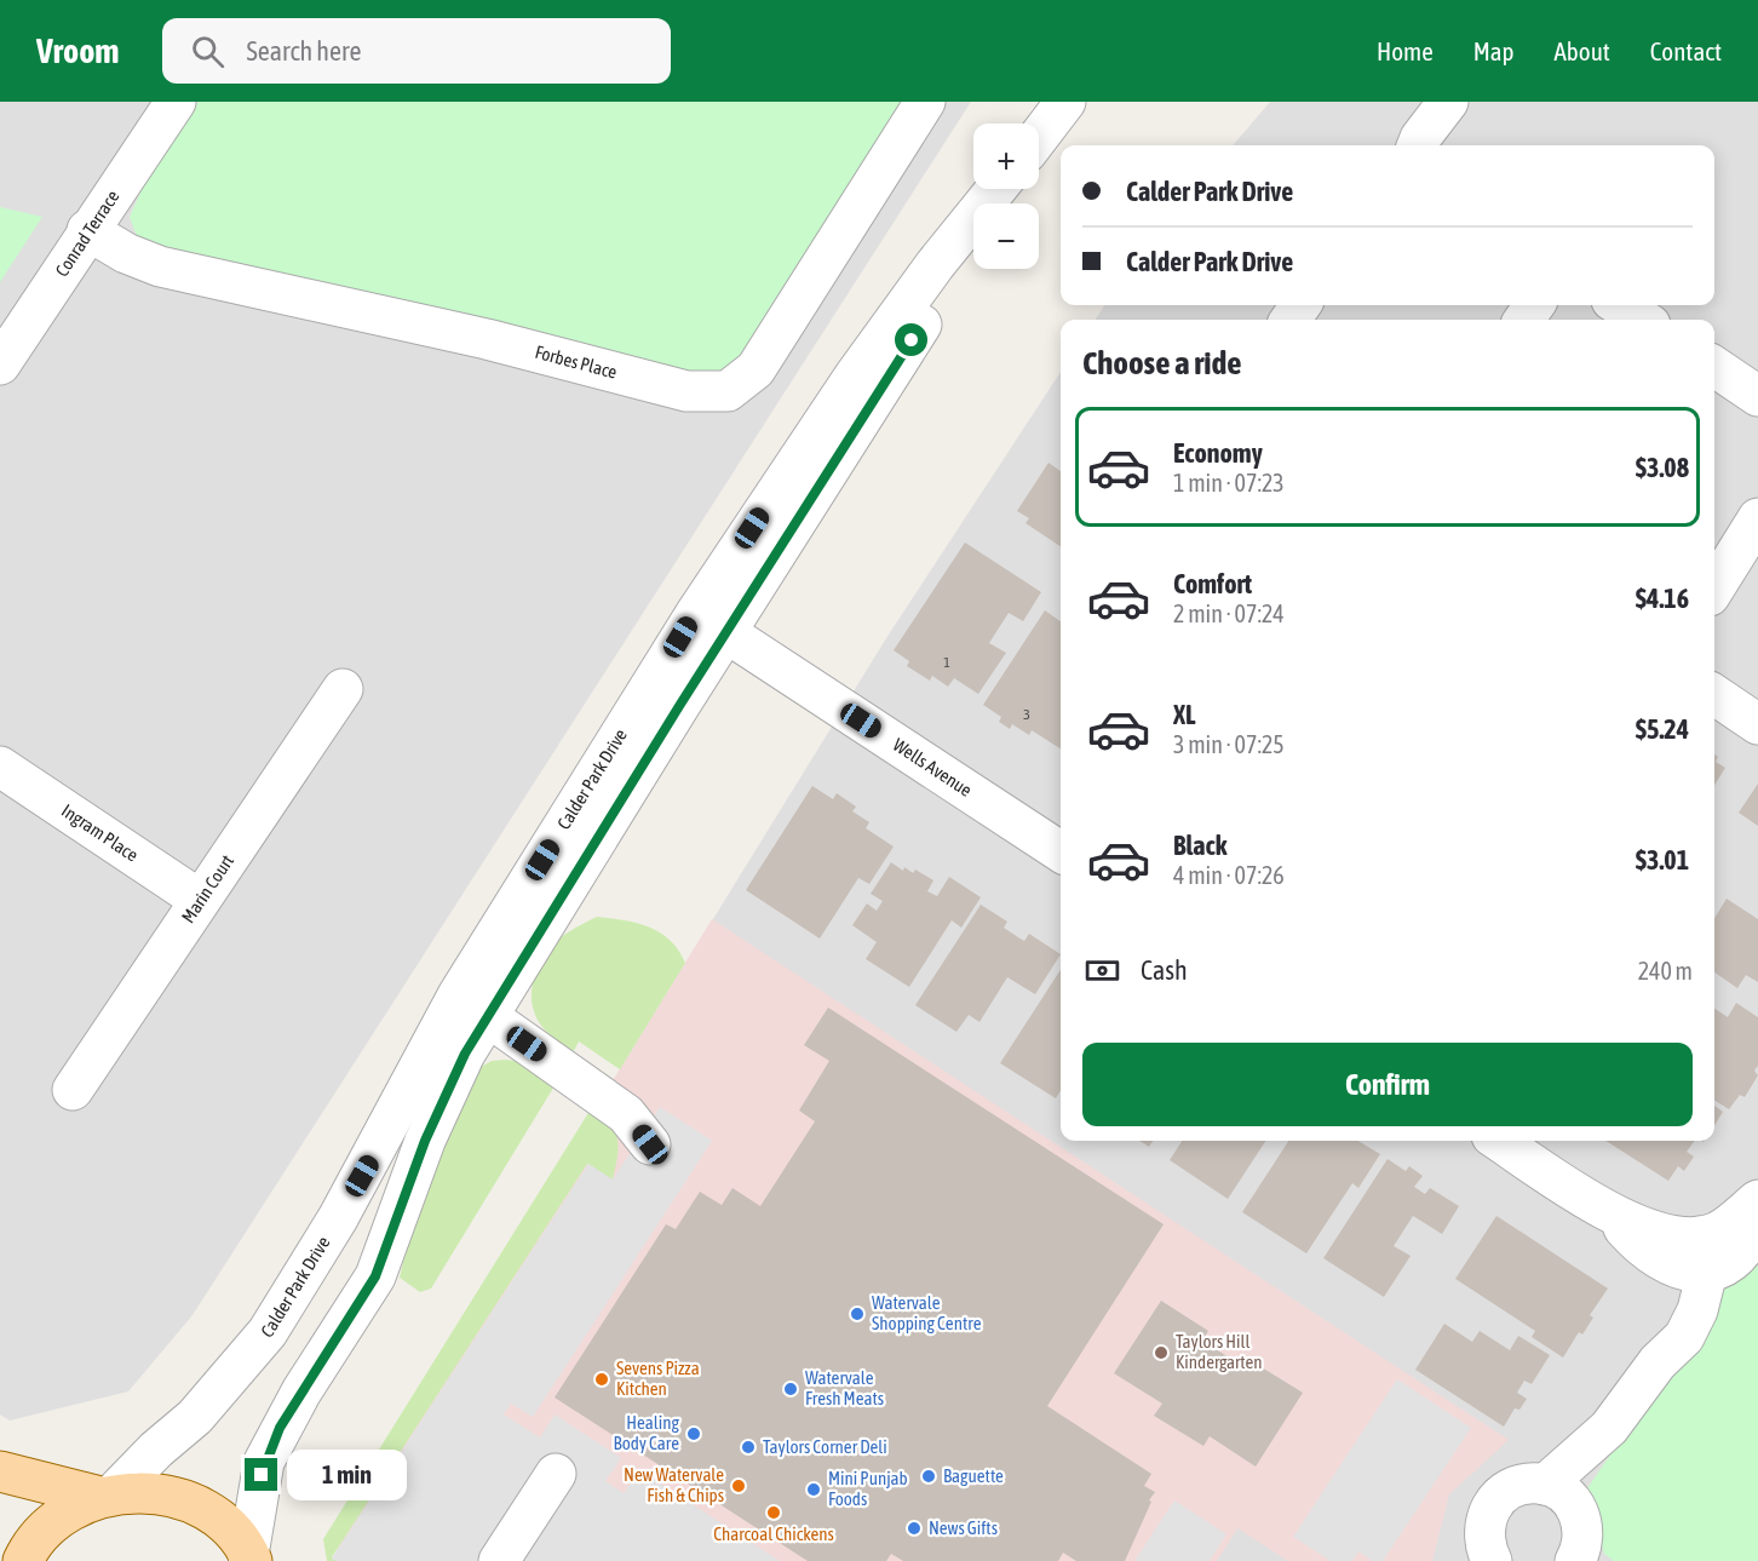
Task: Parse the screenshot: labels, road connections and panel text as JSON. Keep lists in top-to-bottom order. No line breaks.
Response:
{"streets":{"street":["Conrad Terrace","Forbes Place","Wells Avenue","Calder Park Drive","Ingram Place","Marin Court"]},"crossings":[["Conrad Terrace","Forbes Place"],["Wells Avenue","Calder Park Drive"],["Ingram Place","Marin Court"]],"places":["Watervale Shopping Centre","Taylors Hill Kindergarten","Sevens Pizza Kitchen","Watervale Fresh Meats","Healing Body Care","Taylors Corner Deli","Baguette","New Watervale Fish & Chips","Mini Punjab Foods","Charcoal Chickens","News Gifts"],"house_numbers":["1","3"],"page":{"header":"Vroom","search":"Search here","nav":["Home","Map","About","Contact"],"map_buttons":["+","−"],"banner":["Calder Park Drive","Calder Park Drive"],"heading":"Choose a ride","list":[{"name":"Economy","note":"1 min · 07:23","value":"$3.08"},{"name":"Comfort","note":"2 min · 07:24","value":"$4.16"},{"name":"XL","note":"3 min · 07:25","value":"$5.24"},{"name":"Black","note":"4 min · 07:26","value":"$3.01"}],"pay":["Cash","240 m"],"buttons":"Confirm","bubble":"1 min"}}
